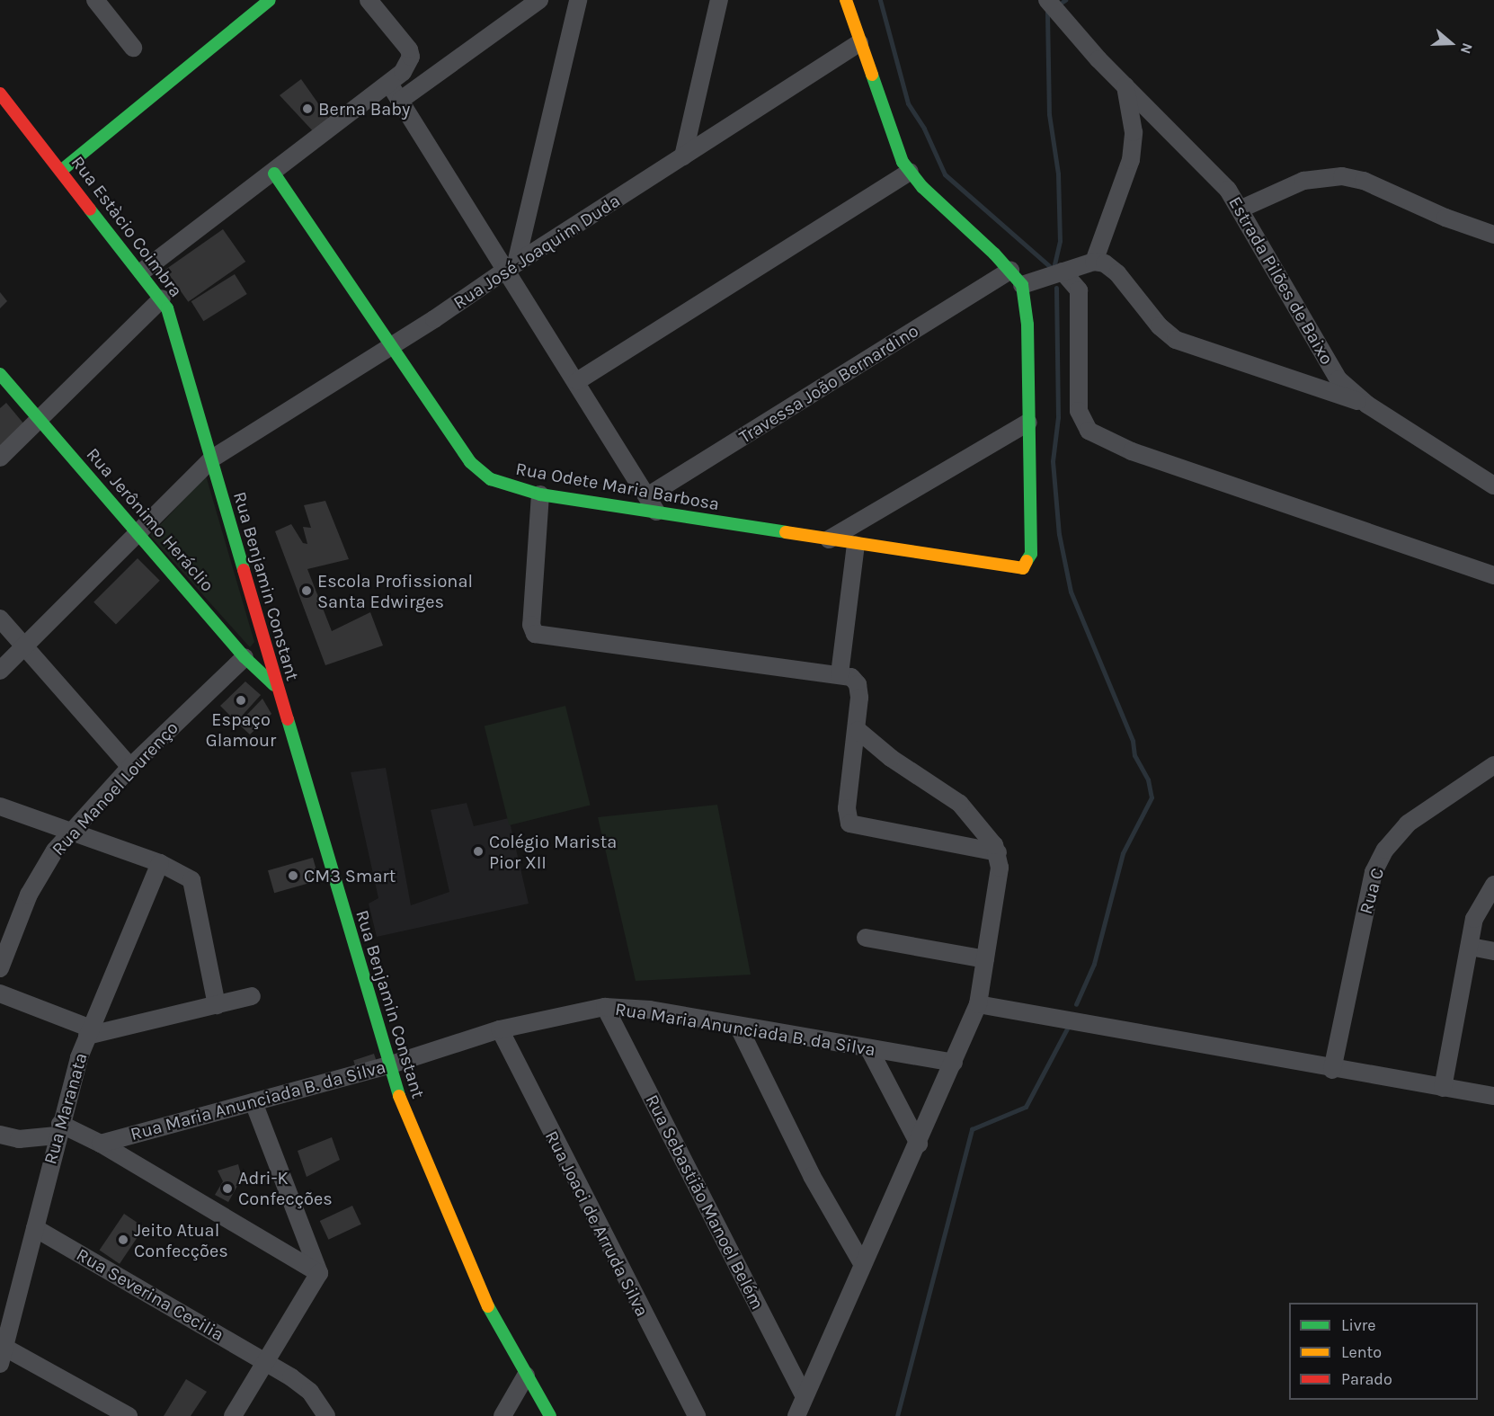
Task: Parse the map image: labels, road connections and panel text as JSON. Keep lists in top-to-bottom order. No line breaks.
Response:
{"streets":{"street":["Rua Estàcio Coimbra","Rua José Joaquim Duda","Estrada Pilões de Baixo","Travessa João Bernardino","Rua Odete Maria Barbosa","Rua Jerônimo Heráclio","Rua Benjamin Constant","Rua Manoel Lourenço","Rua C","Rua Maria Anunciada B. da Silva","Rua Maranata","Rua Sebastião Manoel Belém","Rua Joaci de Arruda Silva","Rua Severina Cecilia"]},"crossings":[["Rua Estàcio Coimbra","Rua José Joaquim Duda"],["Rua Estàcio Coimbra","Rua Benjamin Constant"],["Rua José Joaquim Duda","Rua Odete Maria Barbosa"],["Rua José Joaquim Duda","Rua Jerônimo Heráclio"],["Rua José Joaquim Duda","Rua Benjamin Constant"],["Travessa João Bernardino","Rua Odete Maria Barbosa"],["Rua Jerônimo Heráclio","Rua Benjamin Constant"],["Rua Jerônimo Heráclio","Rua Manoel Lourenço"],["Rua Benjamin Constant","Rua Maria Anunciada B. da Silva"],["Rua Maria Anunciada B. da Silva","Rua Sebastião Manoel Belém"],["Rua Maria Anunciada B. da Silva","Rua Joaci de Arruda Silva"],["Rua Maranata","Rua Severina Cecilia"]],"places":["Berna Baby","Escola Profissional Santa Edwirges","Espaço Glamour","Colégio Marista Pior XII","CM3 Smart","Adri-K Confecções","Jeito Atual Confecções"],"legend":["Livre","Lento","Parado"],"north":"right"}
